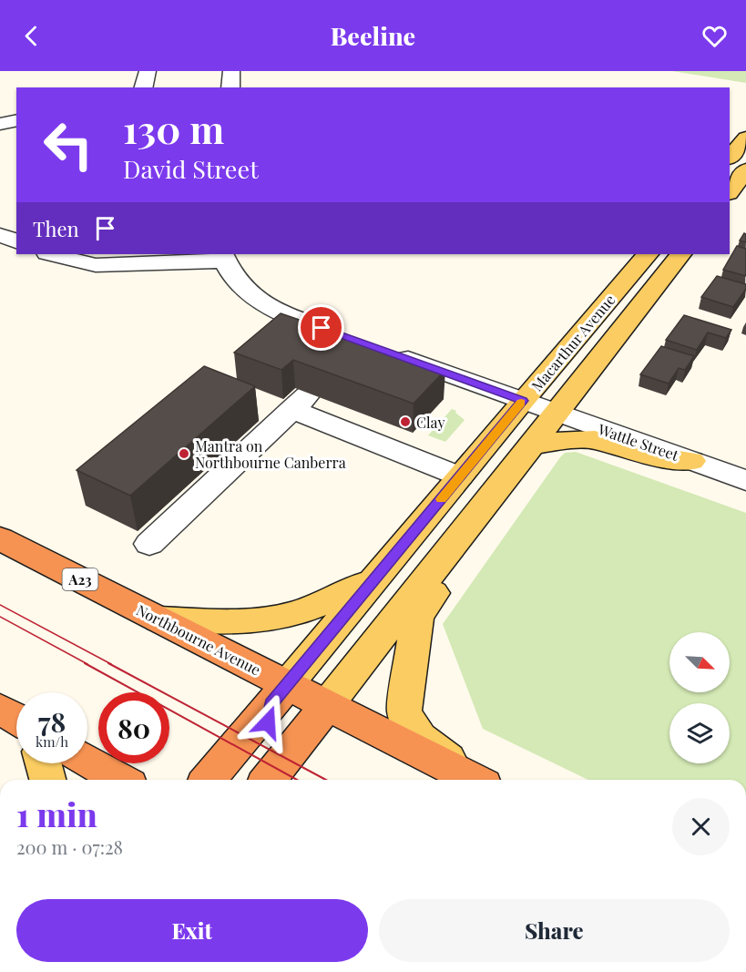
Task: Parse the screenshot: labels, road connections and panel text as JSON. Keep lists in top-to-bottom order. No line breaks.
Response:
{"streets":{"highway":["Macarthur Avenue","A23","Northbourne Avenue"],"street":["Wattle Street"]},"crossings":[["Macarthur Avenue","Wattle Street"],["Macarthur Avenue","Northbourne Avenue"]],"places":["Clay","Mantra on Northbourne Canberra"],"north":"bottom right","page":{"header":"Beeline","turn":["130 m","David Street"],"then":"Then","speed":"78 km/h","limit":"80","heading":["1 min","200 m · 07:28"],"buttons":["Exit","Share"]}}
